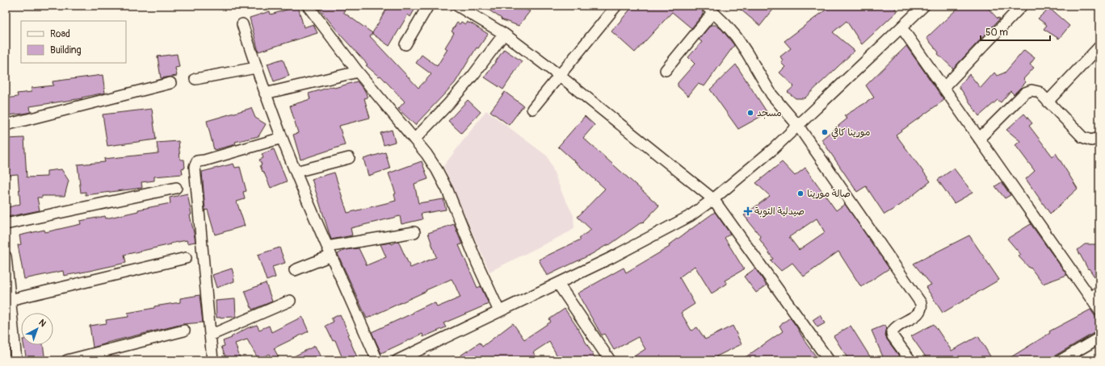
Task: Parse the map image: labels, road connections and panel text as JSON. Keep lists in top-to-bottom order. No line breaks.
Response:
{"places":{"other":["مسجد","مورينا كافي","صالة مورينا"],"health":["صيدلية التوبة"]},"legend":["Road","Building"],"scale_bar":"50 m","north":"top right"}
